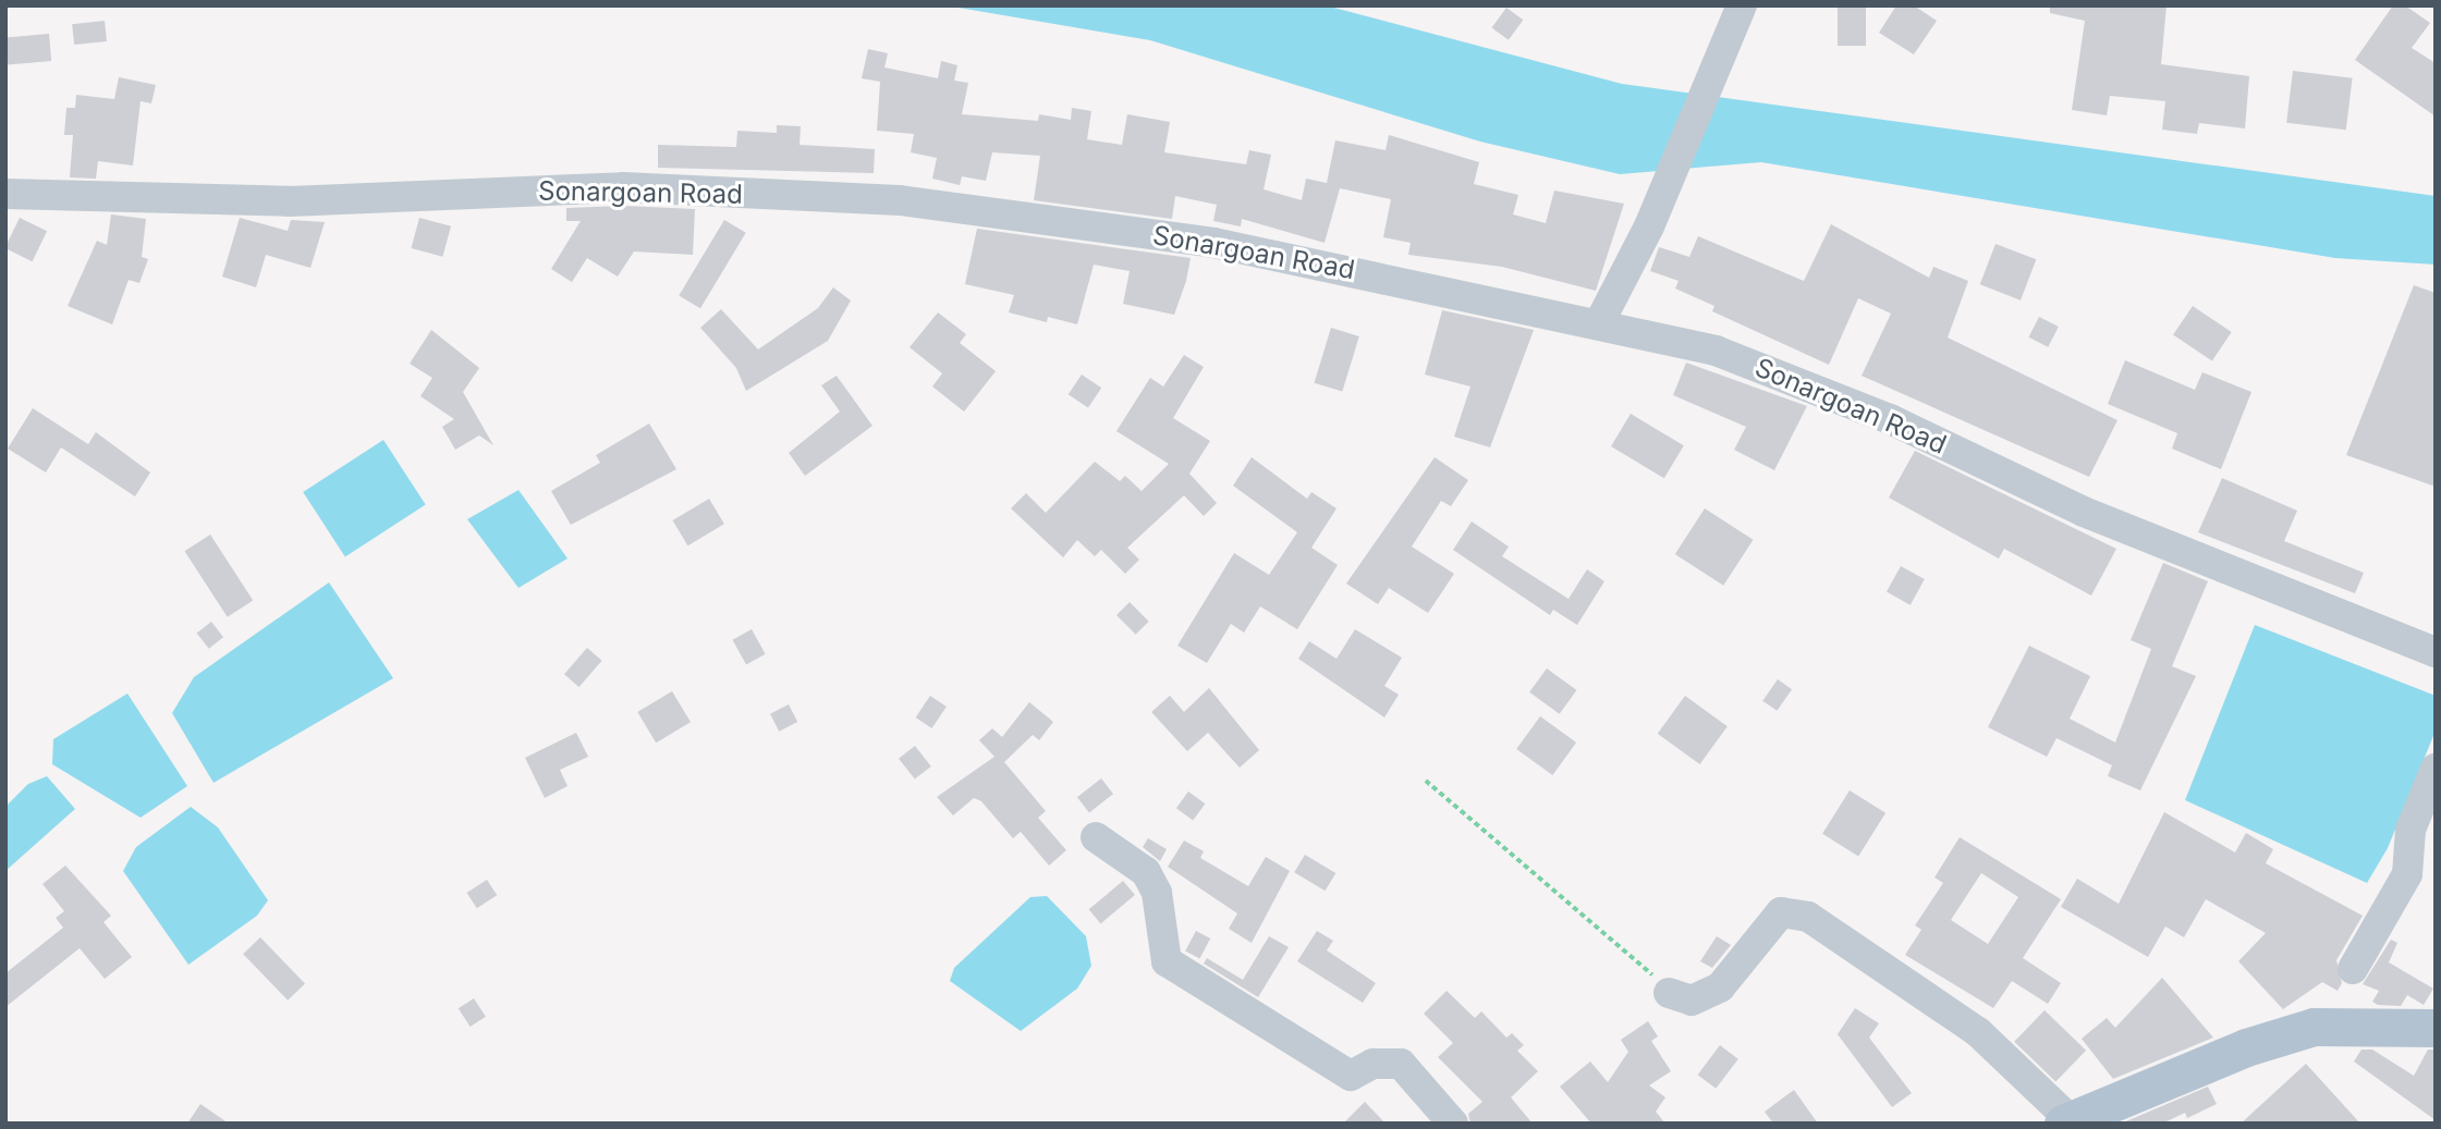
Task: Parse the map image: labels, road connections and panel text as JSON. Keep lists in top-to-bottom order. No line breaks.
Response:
{"streets":{"street":["Sonargoan Road"]}}
